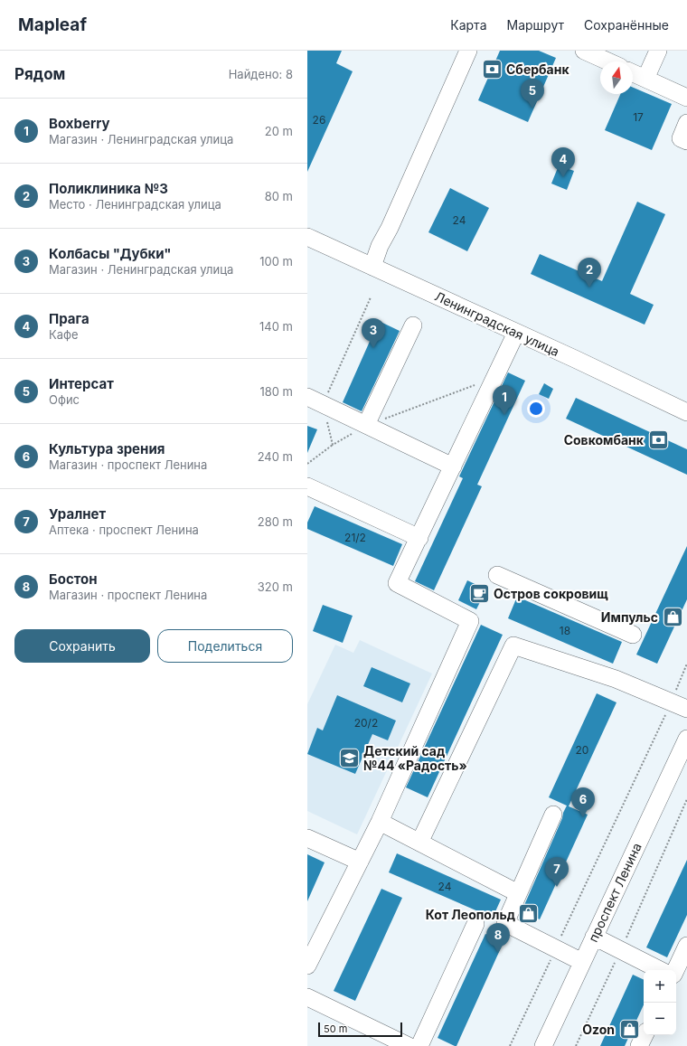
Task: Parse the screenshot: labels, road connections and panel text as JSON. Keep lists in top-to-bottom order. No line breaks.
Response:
{"streets":{"street":["Ленинградская улица","проспект Ленина"]},"places":{"bank":["Сбербанк","Совкомбанк"],"cafe":["Остров сокровищ"],"shop":["Импульс","Кот Леопольд","Ozon"],"school or university":["Детский сад №44 «Радость»"]},"house_numbers":["17","26","24","21/2","18","20/2","20","24"],"scale_bar":"50 m","north":"top","page":{"header":"Mapleaf","nav":["Карта","Маршрут","Сохранённые"],"heading":["Рядом","Найдено: 8"],"pins":["5","4","2","3","1","6","7","8"],"list":[{"mark":"1","name":"Boxberry","note":"Магазин · Ленинградская улица","value":"20 m"},{"mark":"2","name":"Поликлиника №3","note":"Место · Ленинградская улица","value":"80 m"},{"mark":"3","name":"Колбасы \"Дубки\"","note":"Магазин · Ленинградская улица","value":"100 m"},{"mark":"4","name":"Прага","note":"Кафе","value":"140 m"},{"mark":"5","name":"Интерсат","note":"Офис","value":"180 m"},{"mark":"6","name":"Культура зрения","note":"Магазин · проспект Ленина","value":"240 m"},{"mark":"7","name":"Уралнет","note":"Аптека · проспект Ленина","value":"280 m"},{"mark":"8","name":"Бостон","note":"Магазин · проспект Ленина","value":"320 m"}],"buttons":["Сохранить","Поделиться"],"map_buttons":["+","−"],"scale":"50 m"}}
